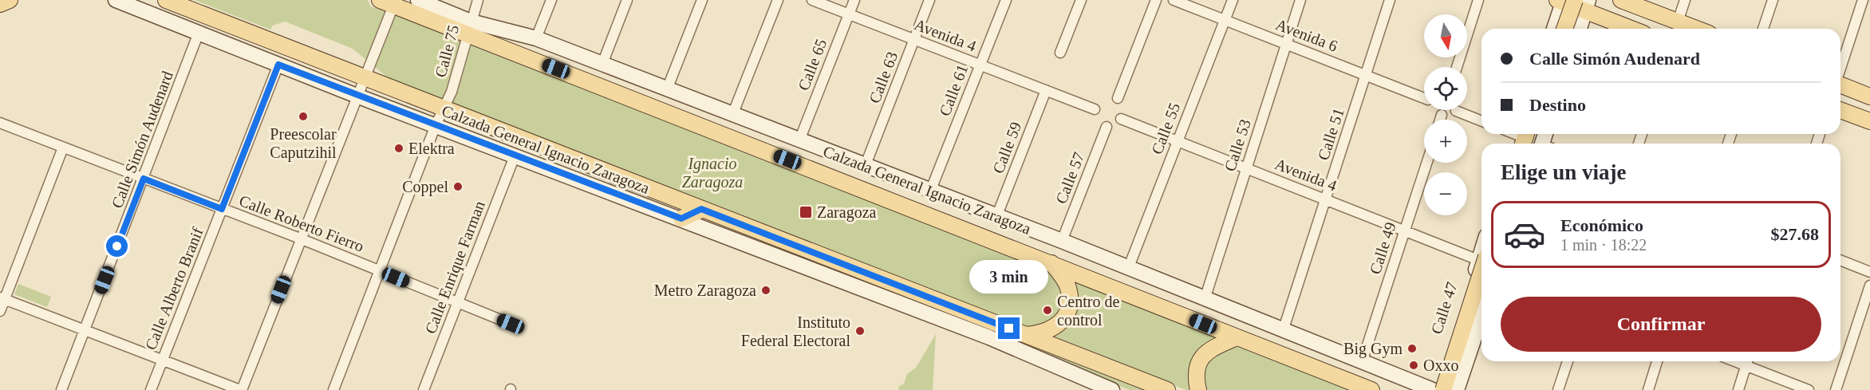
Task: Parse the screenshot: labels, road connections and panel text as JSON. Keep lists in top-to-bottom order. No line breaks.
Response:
{"streets":{"main road":["Calzada General Ignacio Zaragoza","Calle 47"],"street":["Avenida 4","Avenida 6","Calle 75","Calle 65","Calle 63","Calle 61","Calle 55","Calle 51","Calle Simón Audenard","Calle 53","Calle 59","Calle 57","Calle Roberto Fierro","Calle 49","Calle Enrique Farman","Calle Alberto Branif"]},"crossings":[["Avenida 4","Calle 65"],["Avenida 4","Calle 63"],["Avenida 4","Calle 61"],["Avenida 4","Calle 55"],["Avenida 4","Calle 51"],["Avenida 4","Calle 53"],["Avenida 4","Calle 59"],["Avenida 4","Calle 49"],["Avenida 6","Calle 55"],["Avenida 6","Calle 51"],["Avenida 6","Calle 53"],["Calle 75","Calzada General Ignacio Zaragoza"],["Calle 75","Calle Roberto Fierro"],["Calle 65","Calzada General Ignacio Zaragoza"],["Calle 63","Calzada General Ignacio Zaragoza"],["Calle 61","Calzada General Ignacio Zaragoza"],["Calle 55","Calzada General Ignacio Zaragoza"],["Calle 51","Calzada General Ignacio Zaragoza"],["Calle Simón Audenard","Calzada General Ignacio Zaragoza"],["Calle Simón Audenard","Calle Roberto Fierro"],["Calle 53","Calzada General Ignacio Zaragoza"],["Calle 59","Calzada General Ignacio Zaragoza"],["Calzada General Ignacio Zaragoza","Calle 57"],["Calzada General Ignacio Zaragoza","Calle 49"],["Calzada General Ignacio Zaragoza","Calle Enrique Farman"],["Calzada General Ignacio Zaragoza","Calle Alberto Branif"],["Calle Roberto Fierro","Calle Enrique Farman"],["Calle Roberto Fierro","Calle Alberto Branif"]],"parks":["Ignacio Zaragoza"],"places":{"other":["Preescolar Caputzihil","Elektra","Coppel","Metro Zaragoza","Centro de control","Instituto Federal Electoral","Big Gym","Oxxo"],"transit":["Zaragoza"]},"north":"bottom","page":{"map_buttons":["+","−"],"banner":["Calle Simón Audenard","Destino"],"heading":"Elige un viaje","list":[{"name":"Económico","note":"1 min · 18:22","value":"$27.68"}],"bubble":"3 min","buttons":"Confirmar"}}
